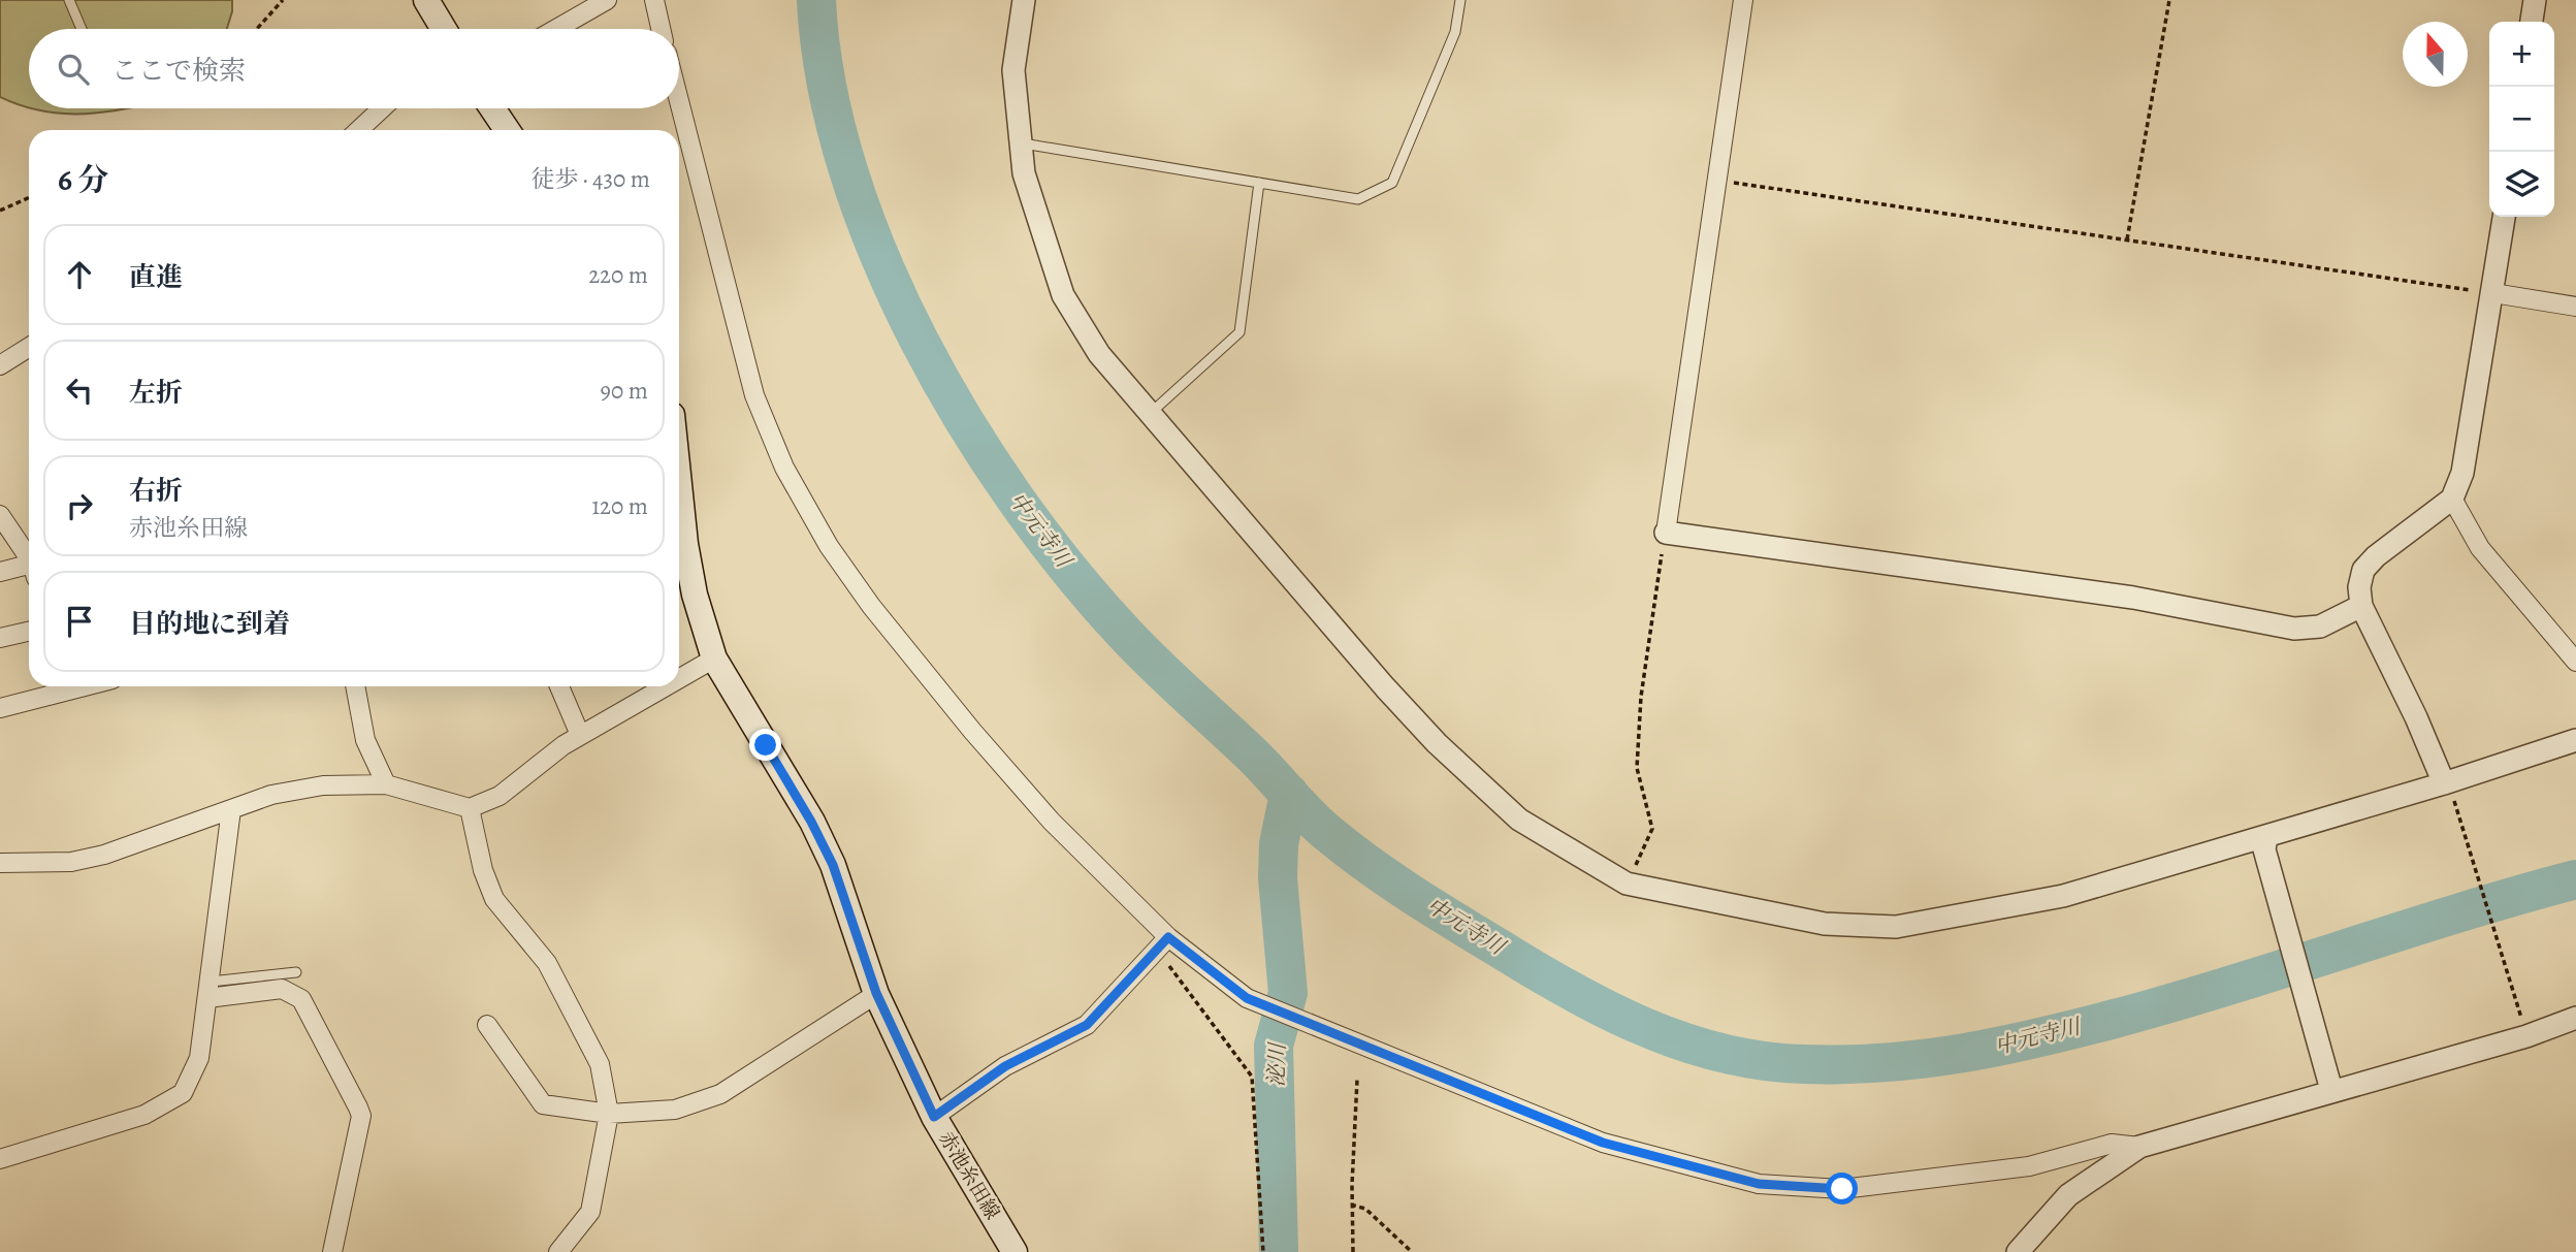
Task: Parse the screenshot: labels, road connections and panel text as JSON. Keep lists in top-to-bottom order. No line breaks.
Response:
{"streets":{"main road":["赤池糸田線"]},"water":["中元寺川","泌川"],"north":"top","page":{"map_buttons":["+","−"],"search":"ここで検索","heading":["6 分","徒歩 · 430 m"],"list":[["直進","220 m"],["左折","90 m"],["右折","赤池糸田線","120 m"],"目的地に到着"]}}
